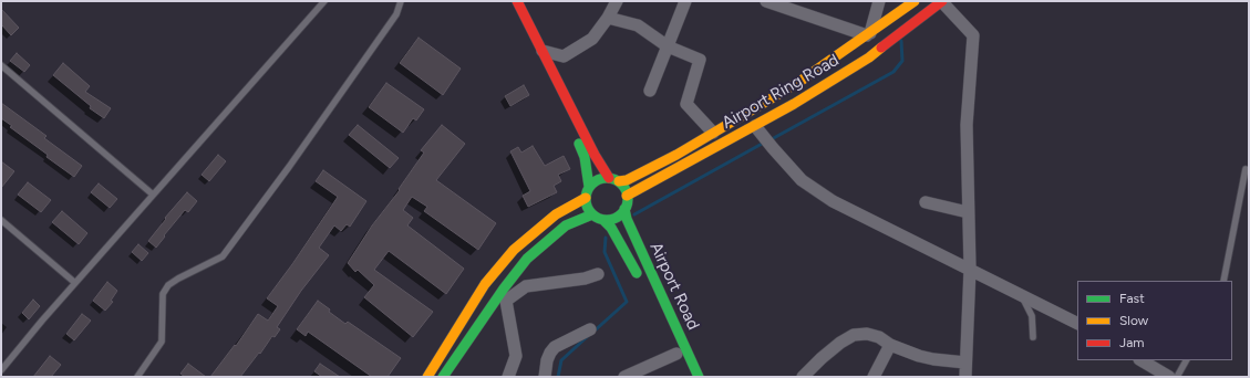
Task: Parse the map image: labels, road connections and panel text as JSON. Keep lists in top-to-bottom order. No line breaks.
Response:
{"streets":{"main road":["Airport Ring Road","Airport Road"]},"crossings":[["Airport Ring Road","Airport Road"]],"legend":["Fast","Slow","Jam"]}
